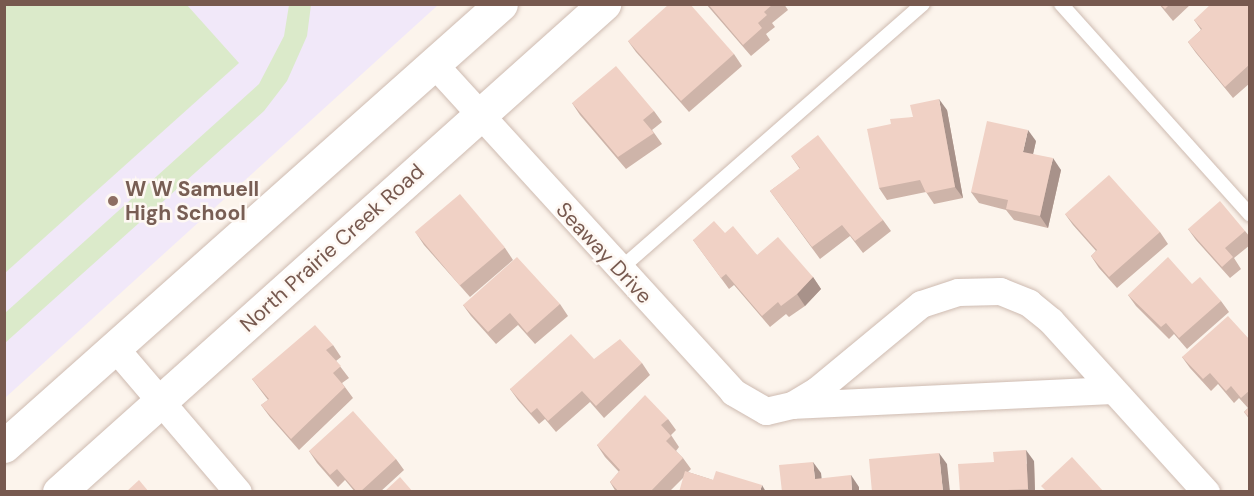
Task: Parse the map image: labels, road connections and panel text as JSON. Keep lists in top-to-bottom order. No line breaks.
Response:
{"streets":{"main road":["North Prairie Creek Road"],"street":["Seaway Drive"]},"crossings":[["North Prairie Creek Road","Seaway Drive"]],"places":["W W Samuell High School"]}
